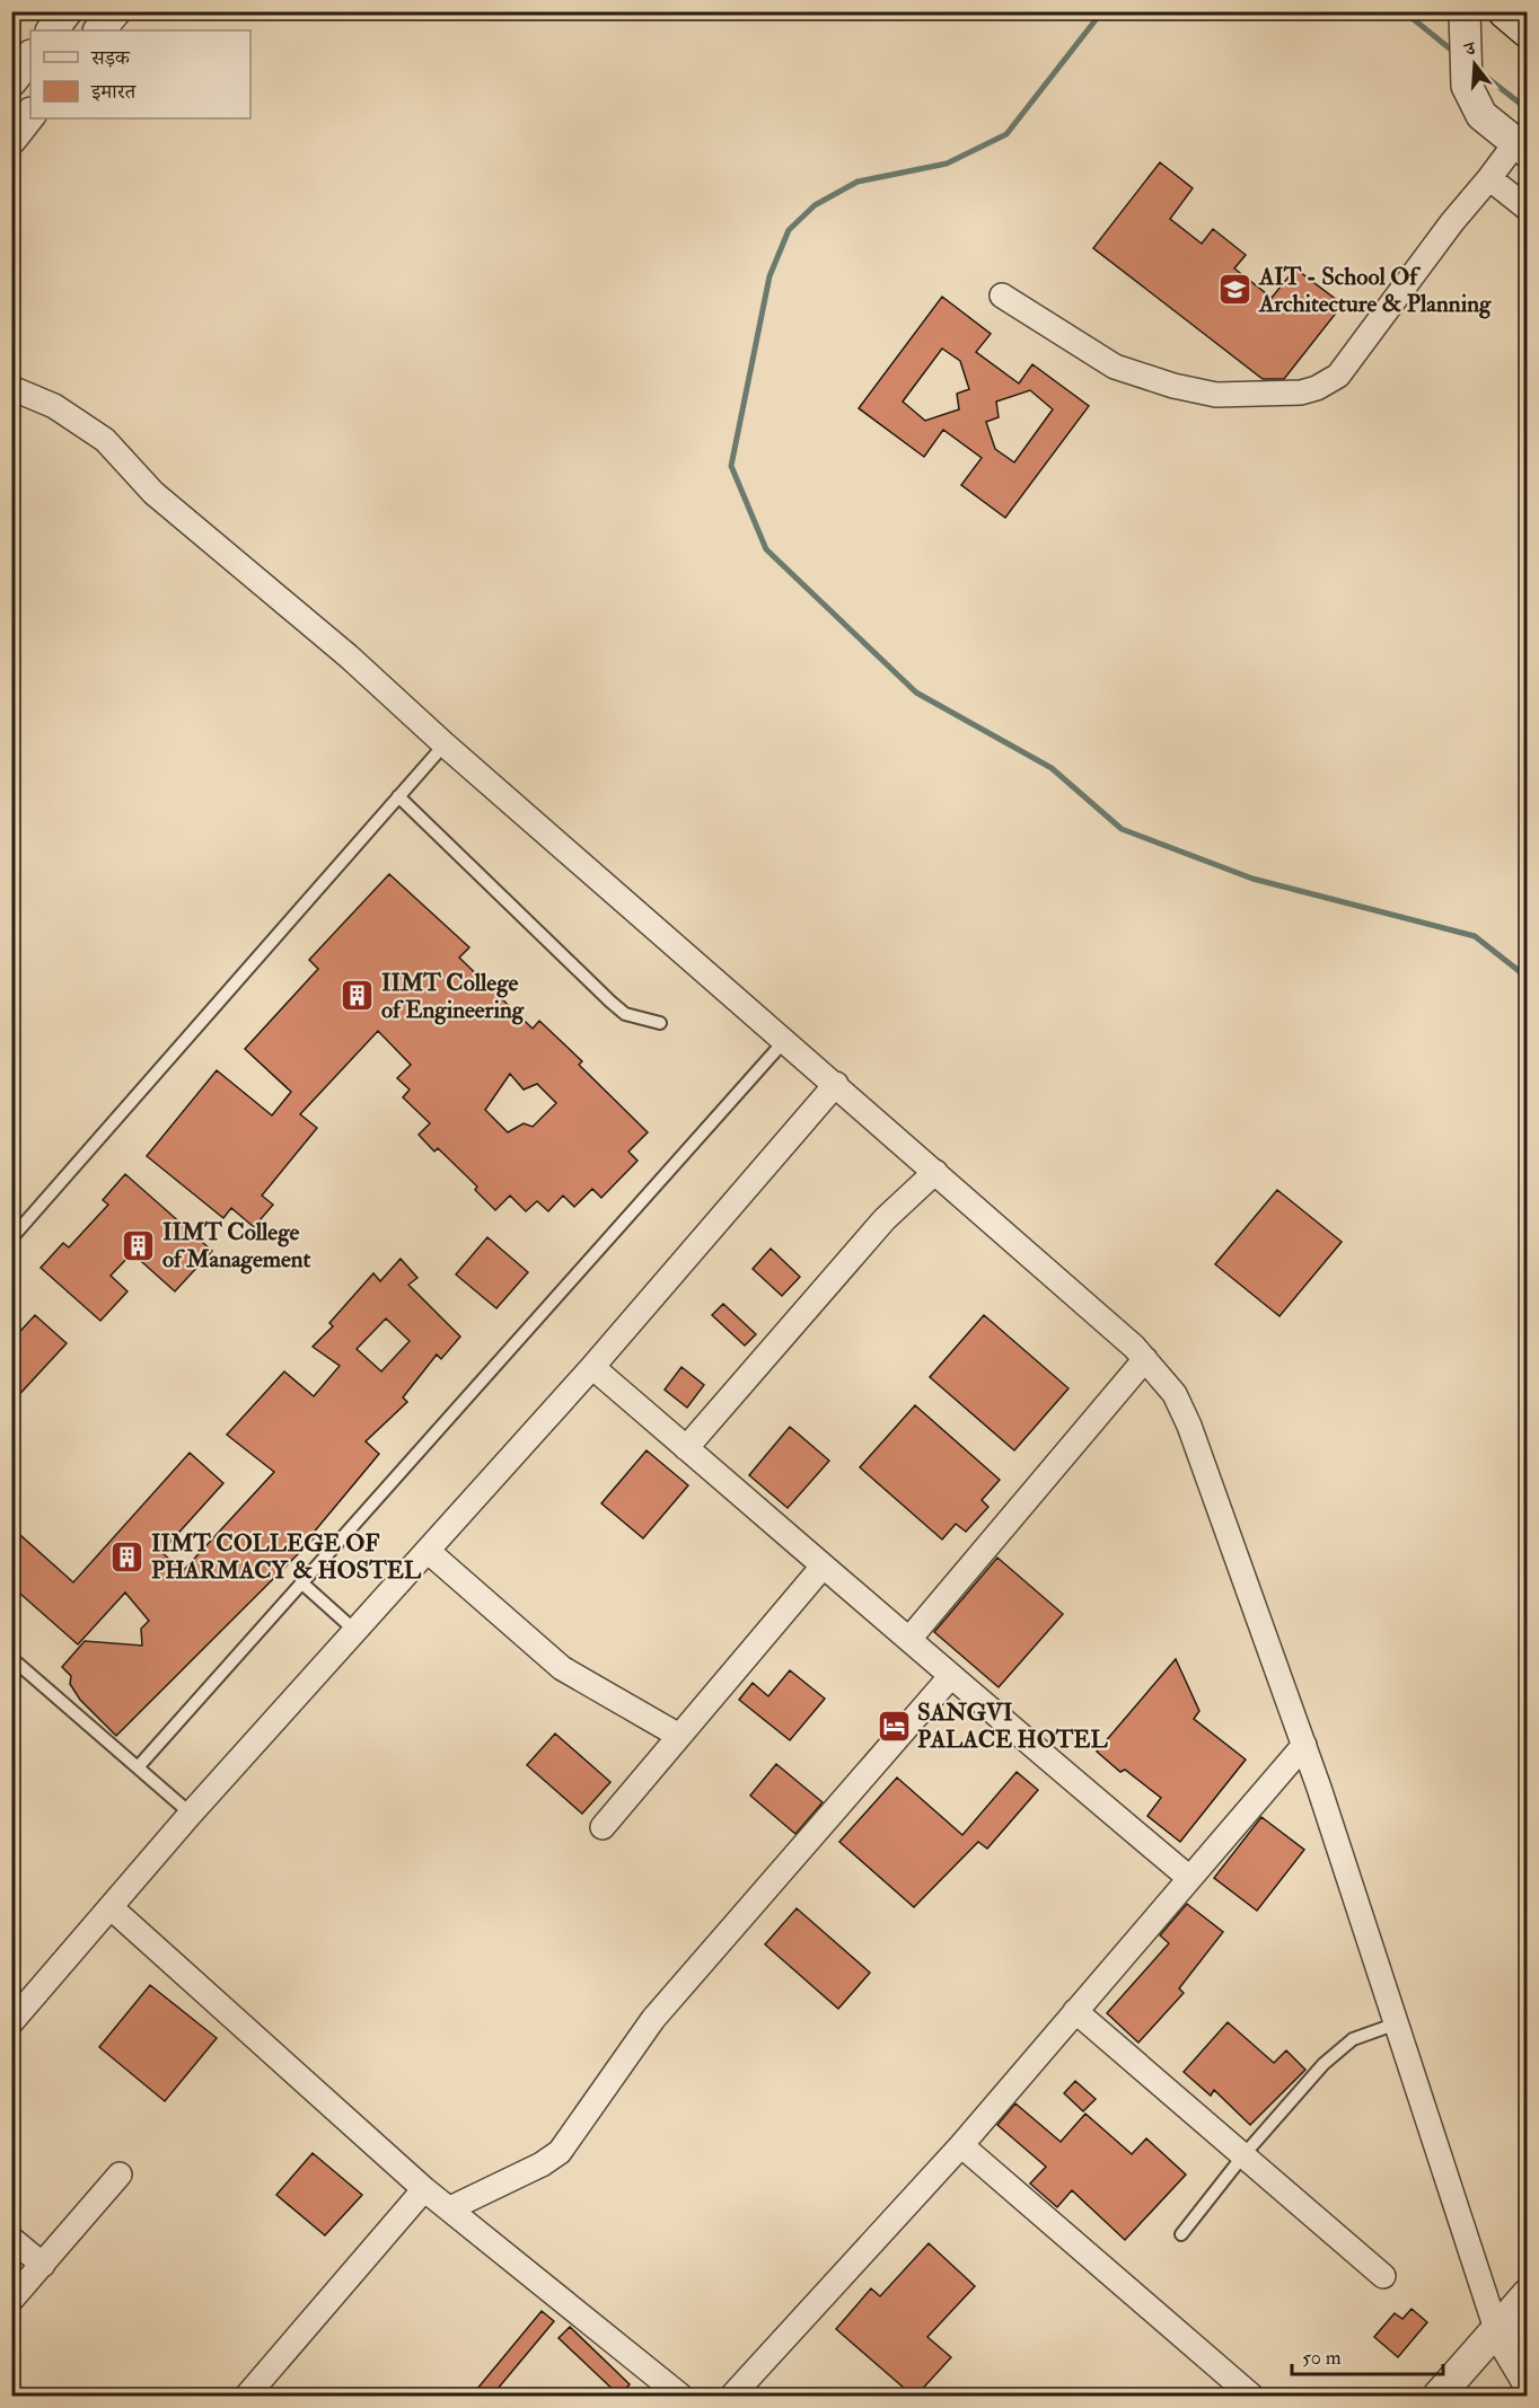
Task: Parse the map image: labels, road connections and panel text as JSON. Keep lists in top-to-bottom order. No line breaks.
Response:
{"places":{"school or university":["AIT - School Of Architecture & Planning"],"building":["IIMT College of Engineering","IIMT College of Management","IIMT COLLEGE OF PHARMACY & HOSTEL"],"hotel":["SANGVI PALACE HOTEL"]},"legend":["सड़क","इमारत"],"scale_bar":"50 m","north":"top"}
